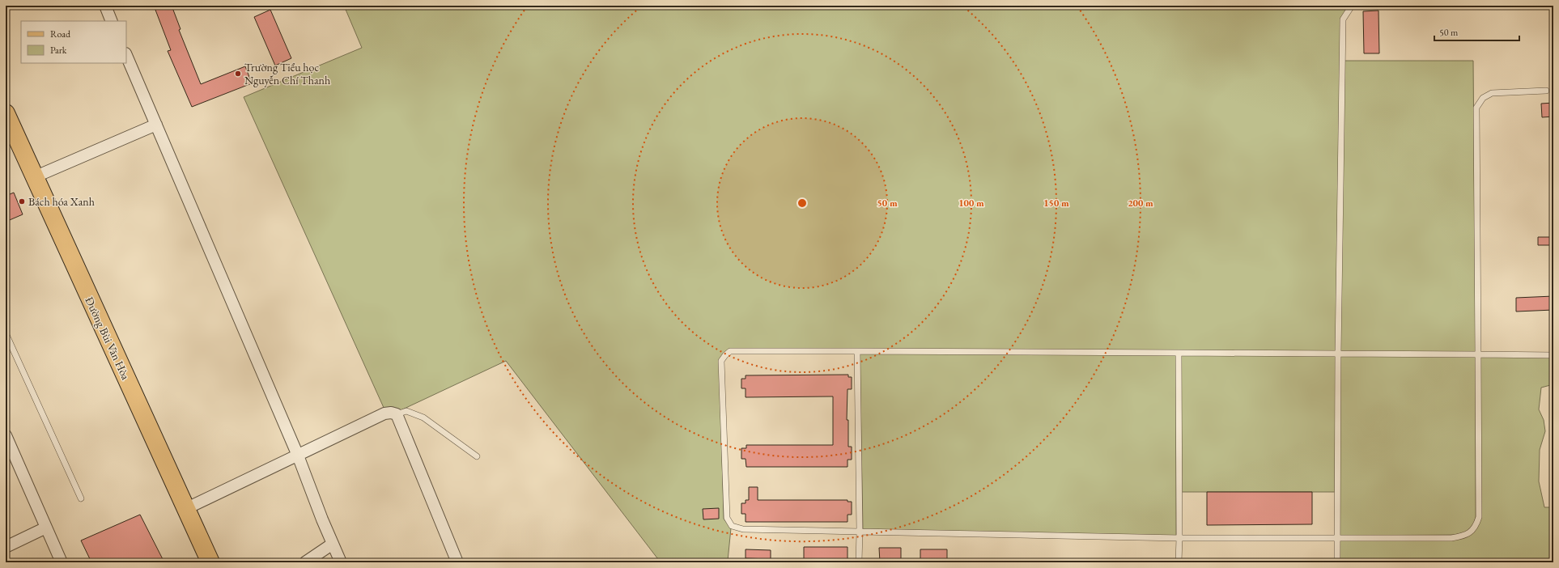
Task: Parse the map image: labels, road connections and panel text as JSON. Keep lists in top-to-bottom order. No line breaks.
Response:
{"streets":{"main road":["Đường Bùi Văn Hòa"]},"places":["Trường Tiểu học Nguyễn Chí Thanh","Bách hóa Xanh"],"legend":["Road","Park"],"scale_bar":"50 m","rings":["50 m","100 m","150 m","200 m"]}
